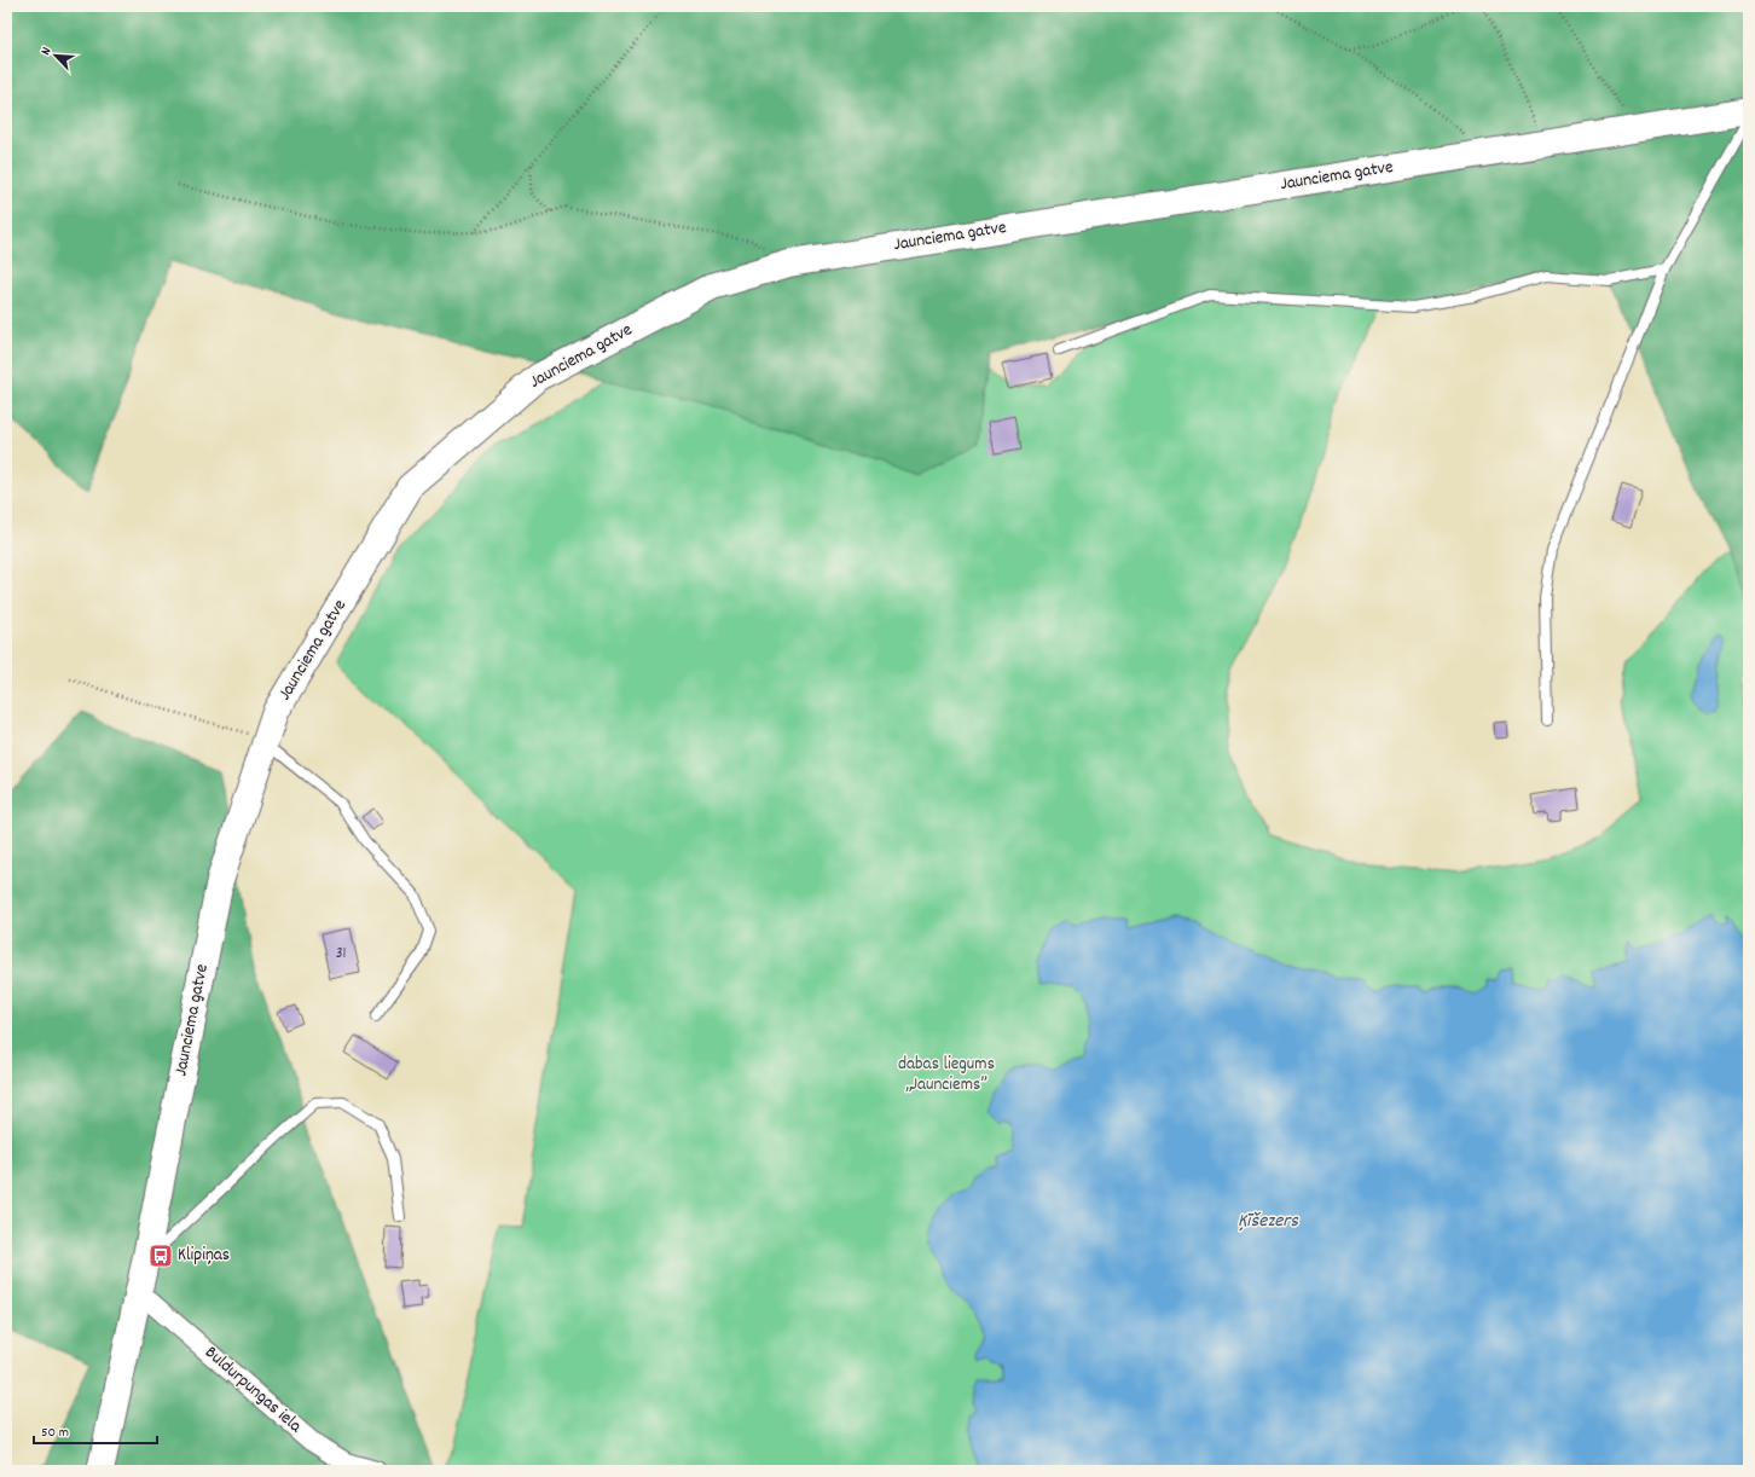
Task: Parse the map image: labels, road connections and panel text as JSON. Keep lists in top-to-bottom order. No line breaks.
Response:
{"streets":{"main road":["Jaunciema gatve"],"street":["Buldurpungas iela"]},"crossings":[["Jaunciema gatve","Buldurpungas iela"]],"water":["Ķīšezers"],"parks":["dabas liegums „Jaunciems”"],"places":{"bus stop":["Klipiņas"]},"house_numbers":["31"],"scale_bar":"50 m","north":"top left"}
